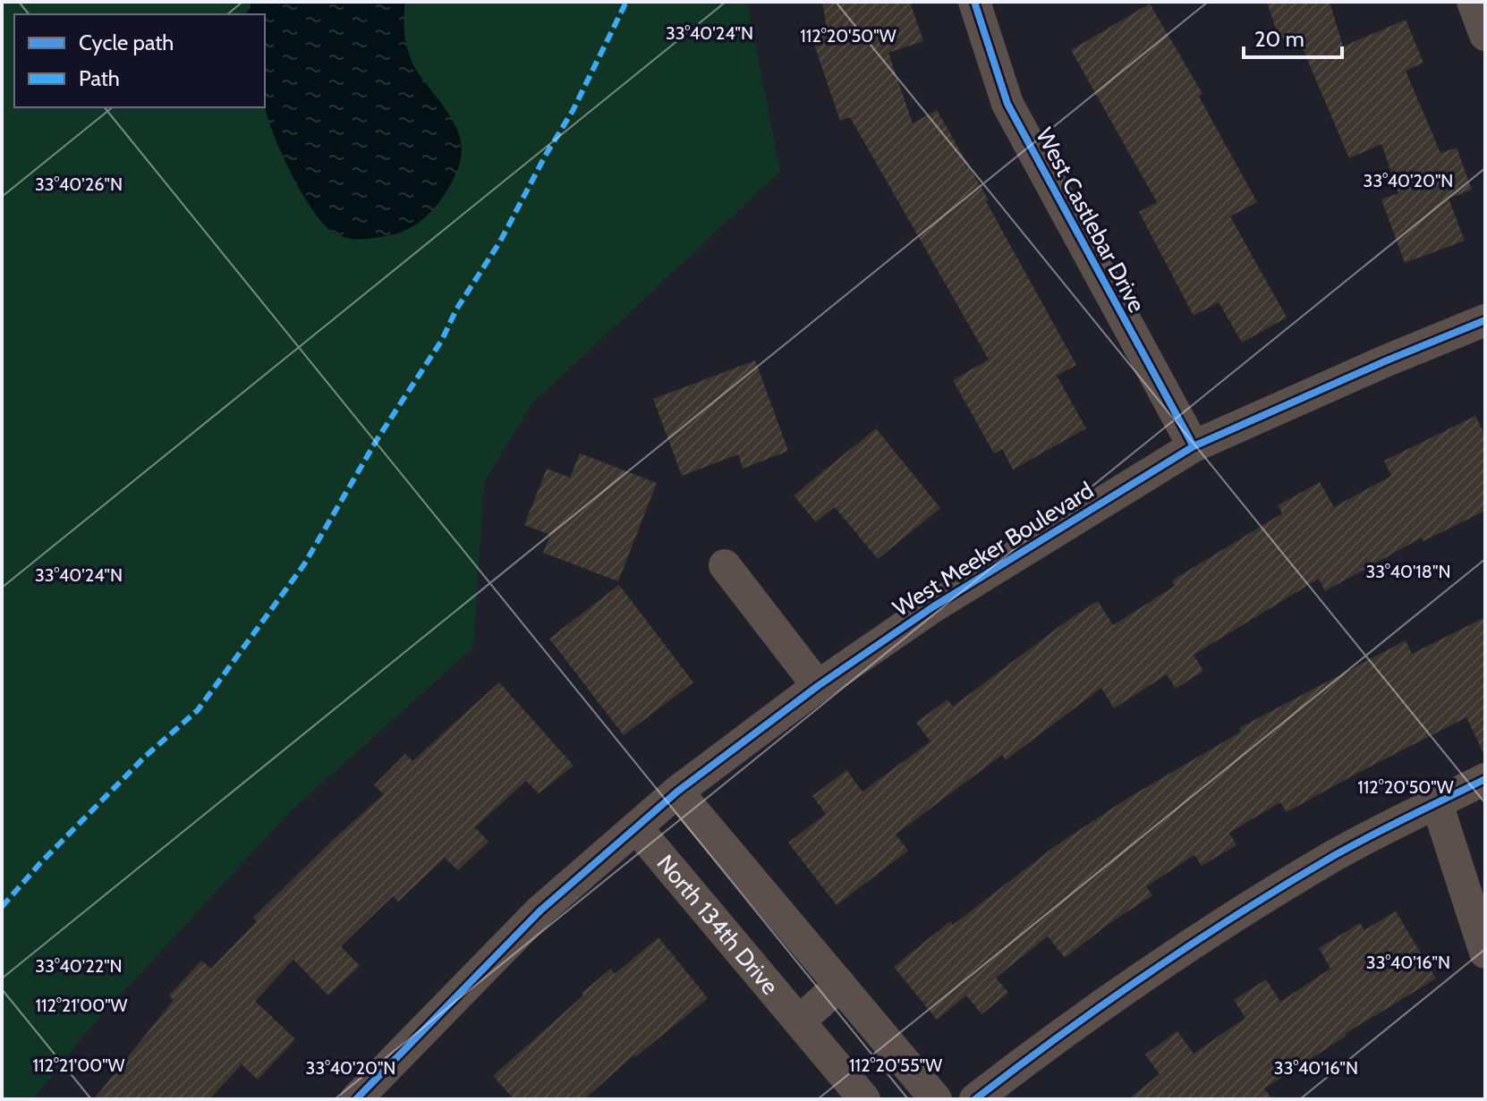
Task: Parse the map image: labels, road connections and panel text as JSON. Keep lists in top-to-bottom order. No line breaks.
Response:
{"streets":{"street":["West Castlebar Drive","West Meeker Boulevard","North 134th Drive"]},"crossings":[["West Castlebar Drive","West Meeker Boulevard"],["West Meeker Boulevard","North 134th Drive"]],"legend":["Cycle path","Path"],"scale_bar":"20 m","coordinates":["33°40'24\"N","112°20'50\"W","33°40'20\"N","33°40'26\"N","33°40'18\"N","33°40'16\"N","33°40'22\"N","112°21'00\"W","112°20'55\"W"]}
